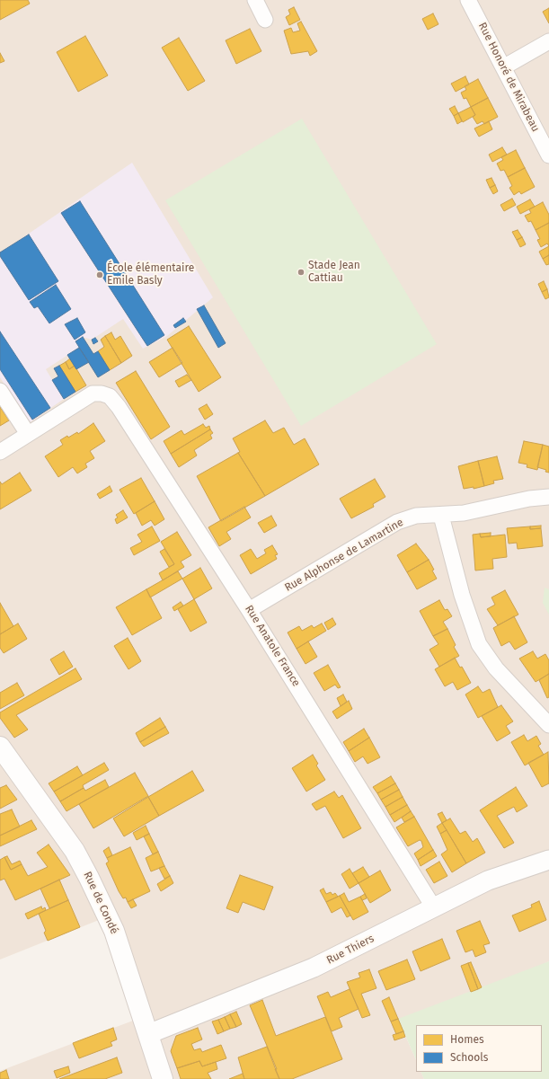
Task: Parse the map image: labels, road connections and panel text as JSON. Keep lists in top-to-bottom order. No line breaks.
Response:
{"streets":{"main road":["Rue de Condé"],"street":["Rue Honoré de Mirabeau","Rue Alphonse de Lamartine","Rue Anatole France","Rue Thiers"]},"crossings":[["Rue Alphonse de Lamartine","Rue Anatole France"],["Rue Anatole France","Rue Thiers"],["Rue de Condé","Rue Thiers"]],"places":["Stade Jean Cattiau","École élémentaire Emile Basly"],"legend":["Homes","Schools"]}
